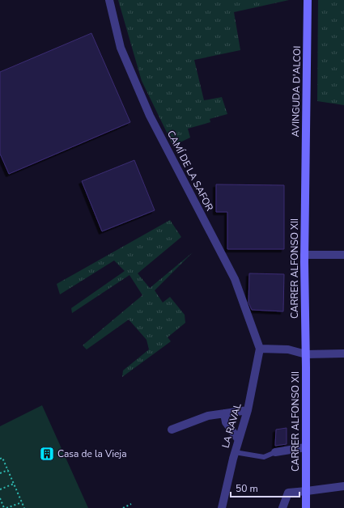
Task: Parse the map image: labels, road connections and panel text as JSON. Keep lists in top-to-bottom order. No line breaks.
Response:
{"streets":{"street":["AVINGUDA D'ALCOI","CAMÍ DE LA SAFOR","CARRER ALFONSO XII","LA RAVAL"]},"crossings":[["AVINGUDA D'ALCOI","CARRER ALFONSO XII"],["CAMÍ DE LA SAFOR","LA RAVAL"]],"places":{"building":["Casa de la Vieja"]},"scale_bar":"50 m"}
